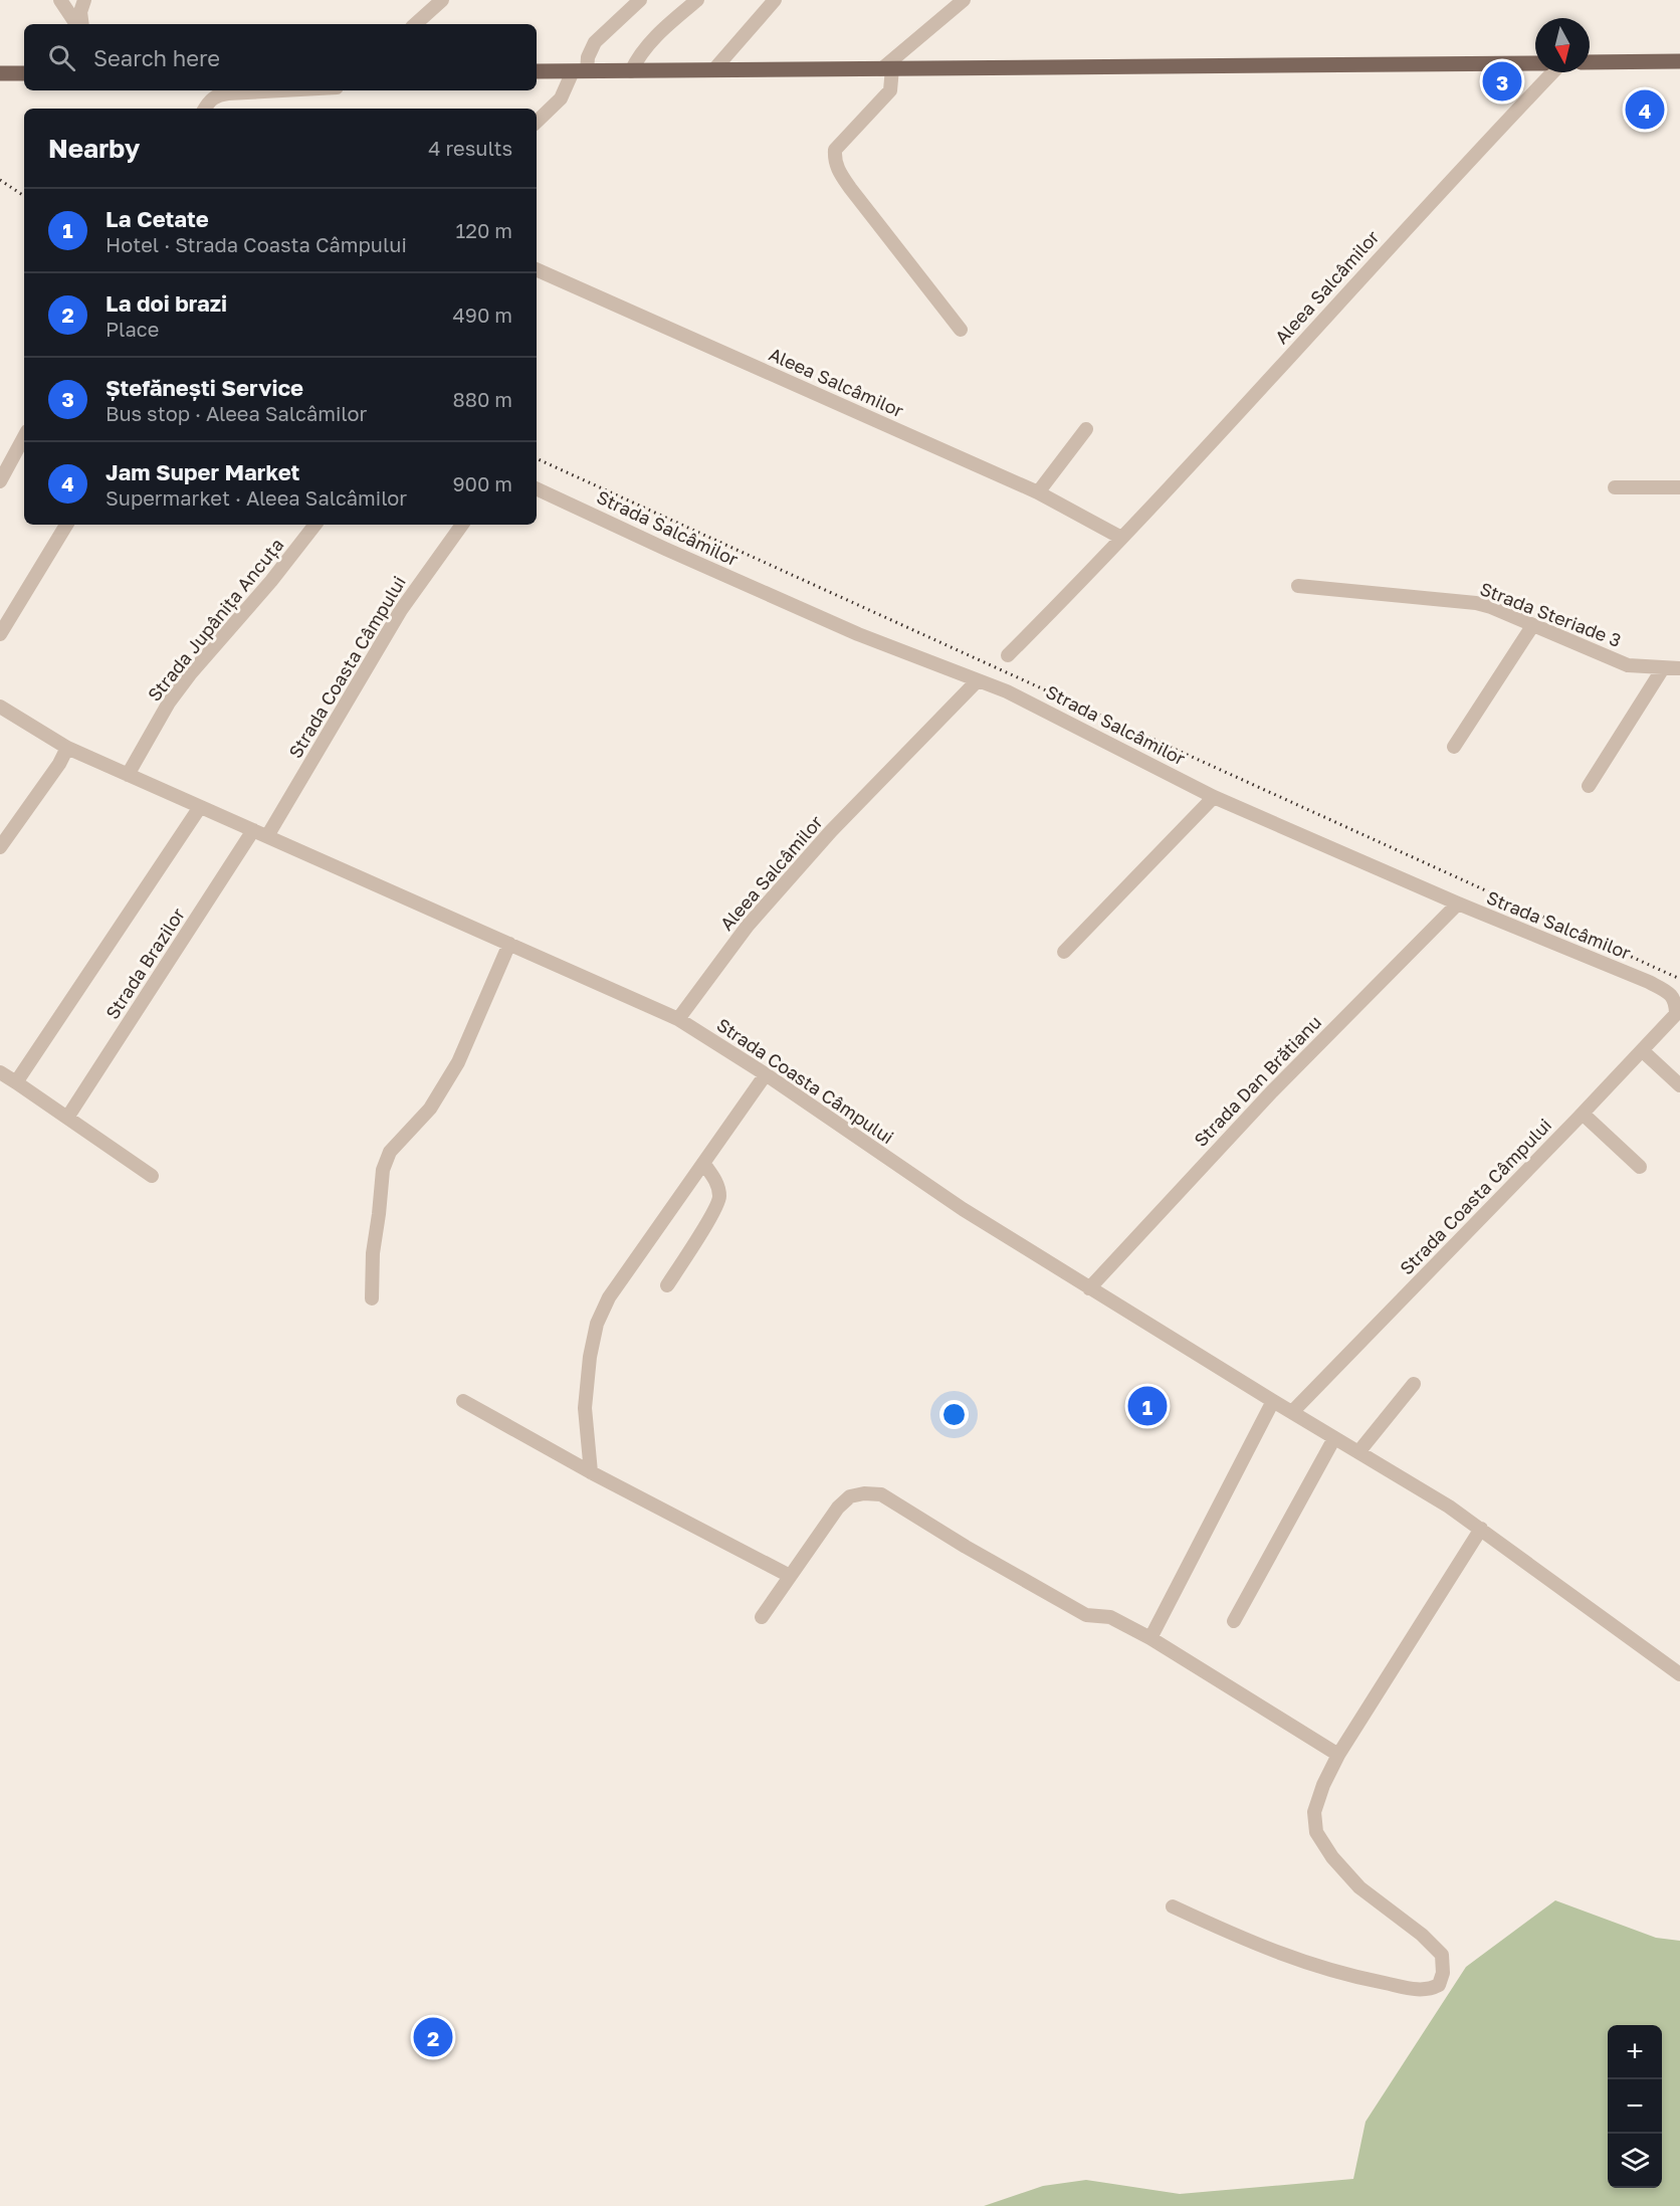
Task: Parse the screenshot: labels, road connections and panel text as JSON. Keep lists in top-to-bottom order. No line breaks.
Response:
{"streets":{"street":["Aleea Salcâmilor","Strada Salcâmilor","Strada Steriade 3","Strada Jupânița Ancuța","Strada Coasta Câmpului","Strada Brazilor","Strada Dan Brătianu"]},"crossings":[["Aleea Salcâmilor","Strada Salcâmilor"],["Aleea Salcâmilor","Strada Coasta Câmpului"],["Strada Salcâmilor","Strada Coasta Câmpului"],["Strada Salcâmilor","Strada Dan Brătianu"],["Strada Jupânița Ancuța","Strada Coasta Câmpului"],["Strada Coasta Câmpului","Strada Brazilor"],["Strada Coasta Câmpului","Strada Dan Brătianu"]],"north":"bottom","page":{"search":"Search here","pins":["3","4","1","2"],"heading":["Nearby","4 results"],"list":[{"mark":"1","name":"La Cetate","note":"Hotel · Strada Coasta Câmpului","value":"120 m"},{"mark":"2","name":"La doi brazi","note":"Place","value":"490 m"},{"mark":"3","name":"Ștefănești Service","note":"Bus stop · Aleea Salcâmilor","value":"880 m"},{"mark":"4","name":"Jam Super Market","note":"Supermarket · Aleea Salcâmilor","value":"900 m"}],"map_buttons":["+","−"]}}
